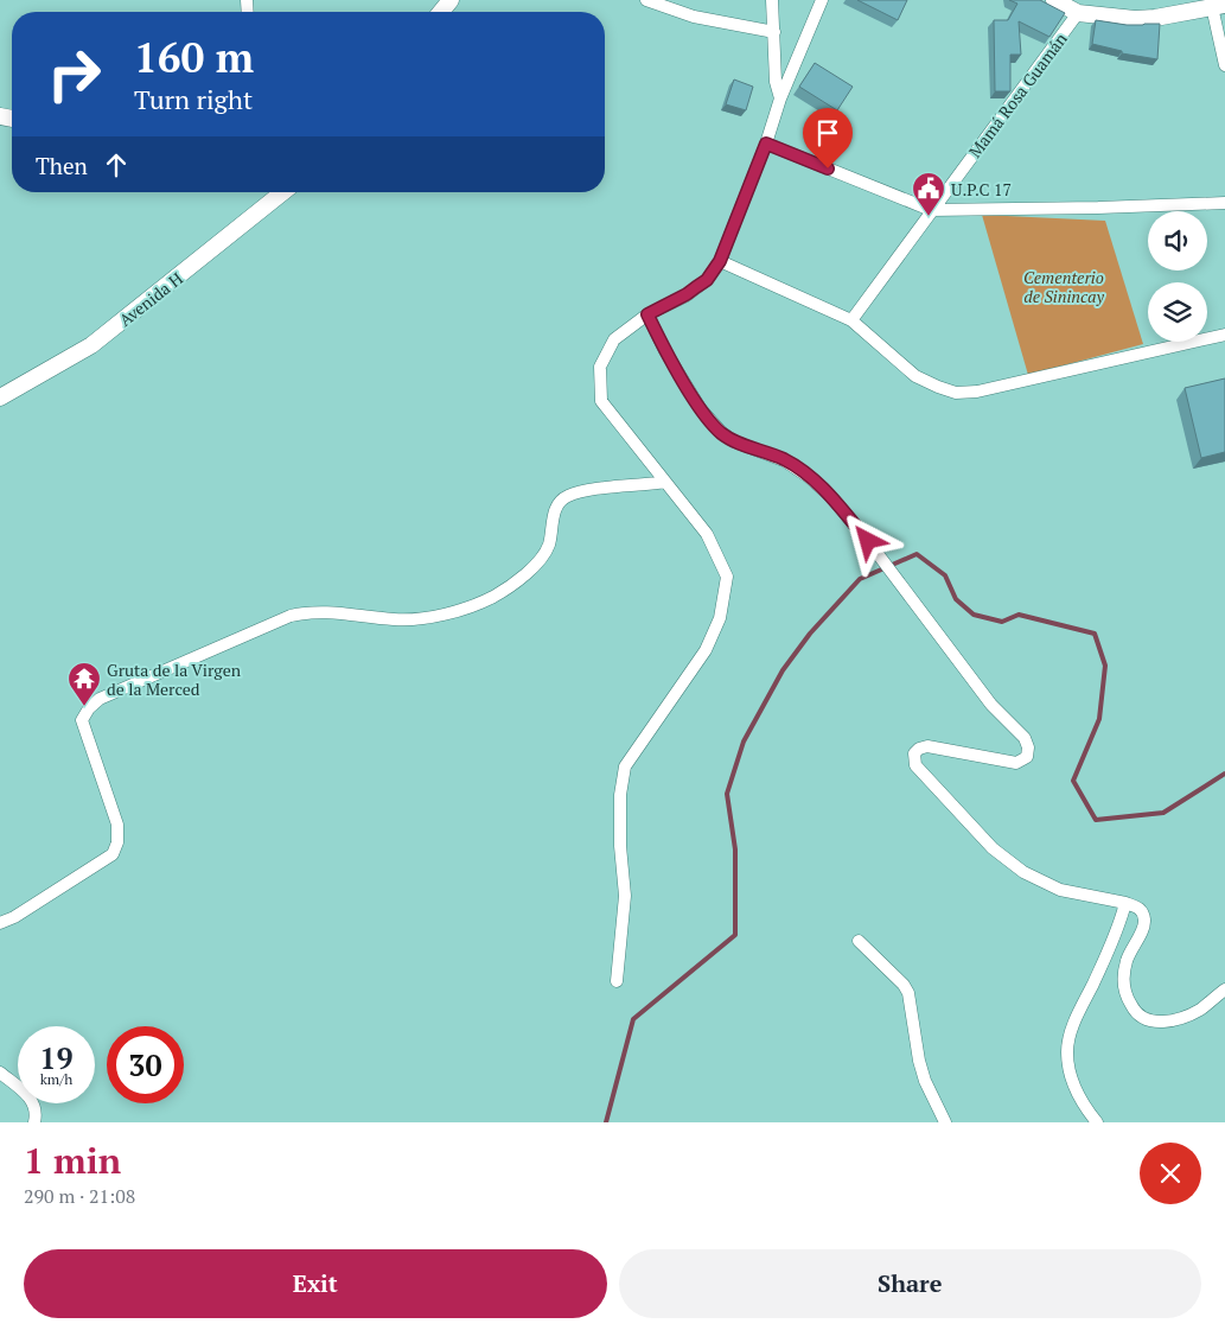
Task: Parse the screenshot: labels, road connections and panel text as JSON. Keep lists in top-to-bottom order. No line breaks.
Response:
{"streets":{"street":["Mamá Rosa Guamán","Avenida H"]},"parks":["Cementerio de Sinincay"],"places":{"public building":["U.P.C 17"],"temple":["Gruta de la Virgen de la Merced"]},"page":{"turn":["160 m","Turn right"],"then":"Then","speed":"19 km/h","limit":"30","heading":["1 min","290 m · 21:08"],"buttons":["Exit","Share"]}}
